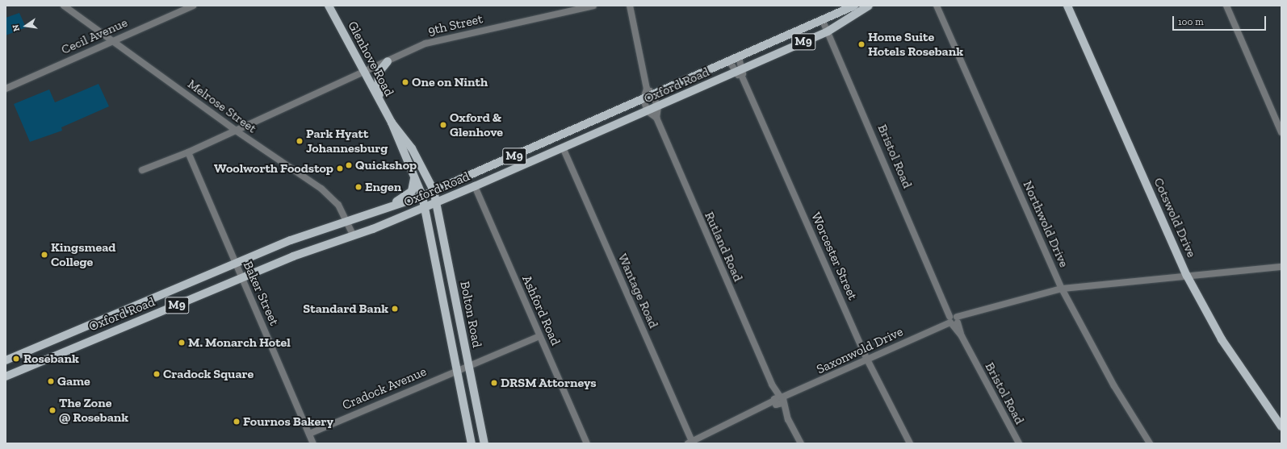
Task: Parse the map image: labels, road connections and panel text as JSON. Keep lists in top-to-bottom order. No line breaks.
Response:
{"streets":{"main road":["M9","Glenhove Road","Oxford Road","Cotswold Drive","Bolton Road"],"street":["9th Street","Cecil Avenue","Melrose Street","Bristol Road","Northwold Drive","Rutland Road","Worcester Street","Wantage Road","Baker Street","Ashford Road","Saxonwold Drive","Cradock Avenue"]},"crossings":[["9th Street","Glenhove Road"],["9th Street","Melrose Street"],["9th Street","Baker Street"],["Cecil Avenue","Melrose Street"],["Glenhove Road","Oxford Road"],["Glenhove Road","Bolton Road"],["Oxford Road","Melrose Street"],["Oxford Road","Bristol Road"],["Oxford Road","Worcester Street"],["Oxford Road","Wantage Road"],["Oxford Road","Baker Street"],["Oxford Road","Ashford Road"],["Oxford Road","Bolton Road"],["Bristol Road","Saxonwold Drive"],["Cotswold Drive","Saxonwold Drive"],["Northwold Drive","Saxonwold Drive"],["Rutland Road","Saxonwold Drive"],["Worcester Street","Saxonwold Drive"],["Wantage Road","Saxonwold Drive"],["Baker Street","Cradock Avenue"],["Ashford Road","Cradock Avenue"],["Bolton Road","Cradock Avenue"]],"places":["Home Suite Hotels Rosebank","One on Ninth","Oxford & Glenhove","Park Hyatt Johannesburg","Quickshop","Woolworth Foodstop","Engen","Kingsmead College","Standard Bank","M. Monarch Hotel","Rosebank","Cradock Square","Game","DRSM Attorneys","The Zone @ Rosebank","Fournos Bakery"],"scale_bar":"100 m","north":"left"}
